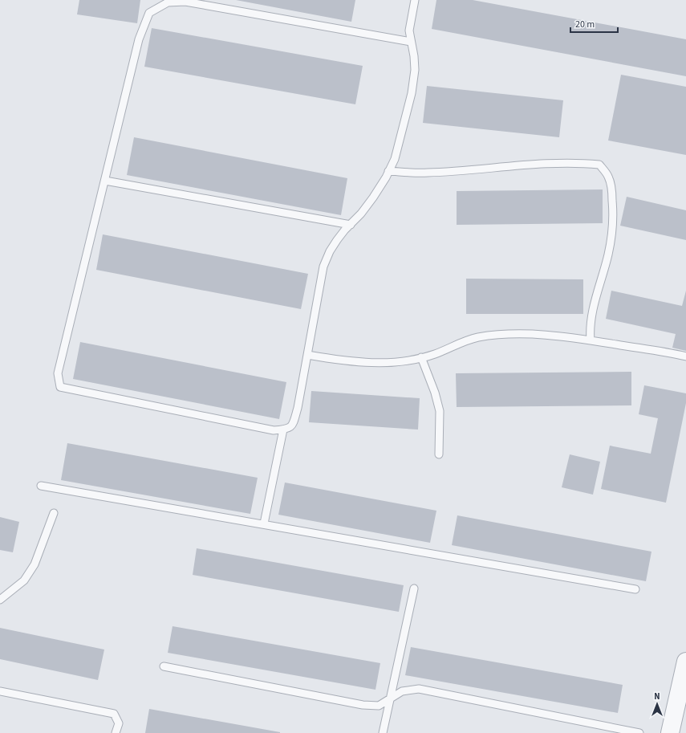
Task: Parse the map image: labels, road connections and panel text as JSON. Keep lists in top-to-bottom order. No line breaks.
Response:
{"scale_bar":"20 m","north":"top"}
